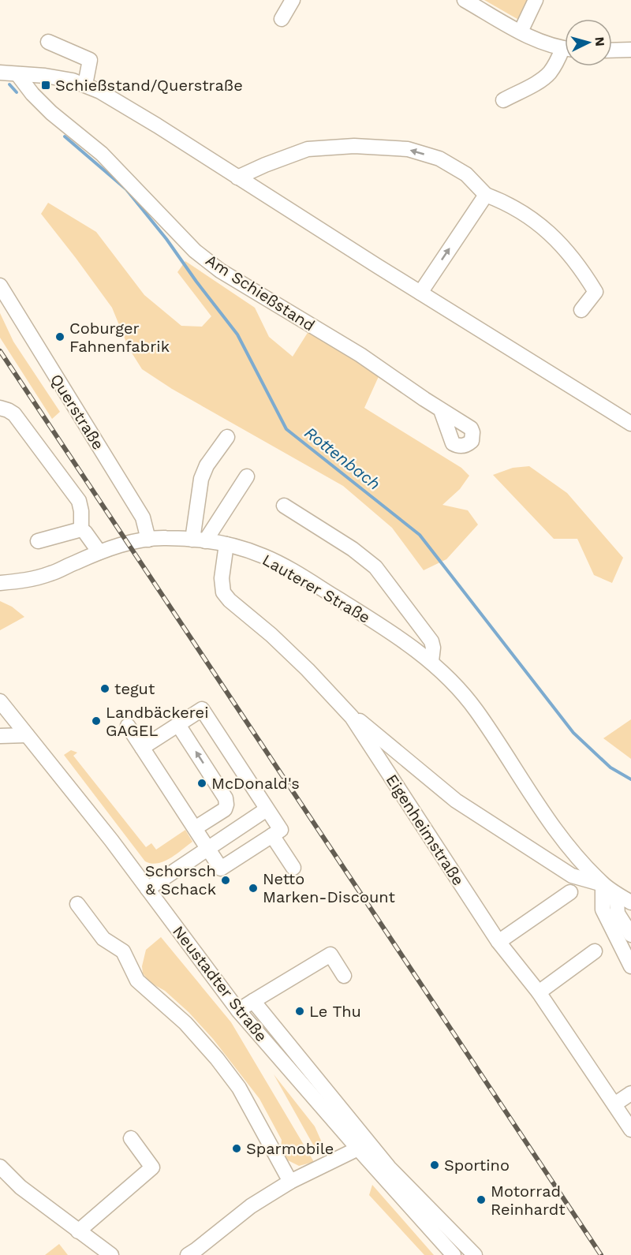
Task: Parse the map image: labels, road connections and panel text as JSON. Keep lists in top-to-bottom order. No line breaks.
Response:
{"streets":{"street":["Am Schießstand","Querstraße","Lauterer Straße","Eigenheimstraße","Neustadter Straße"]},"crossings":[["Querstraße","Lauterer Straße"],["Lauterer Straße","Eigenheimstraße"]],"water":["Rottenbach"],"places":{"transit":["Schießstand/Querstraße"],"other":["Coburger Fahnenfabrik","tegut","Landbäckerei GAGEL","McDonald's","Schorsch & Schack","Netto Marken-Discount","Le Thu","Sparmobile","Sportino","Motorrad Reinhardt"]},"north":"right"}
